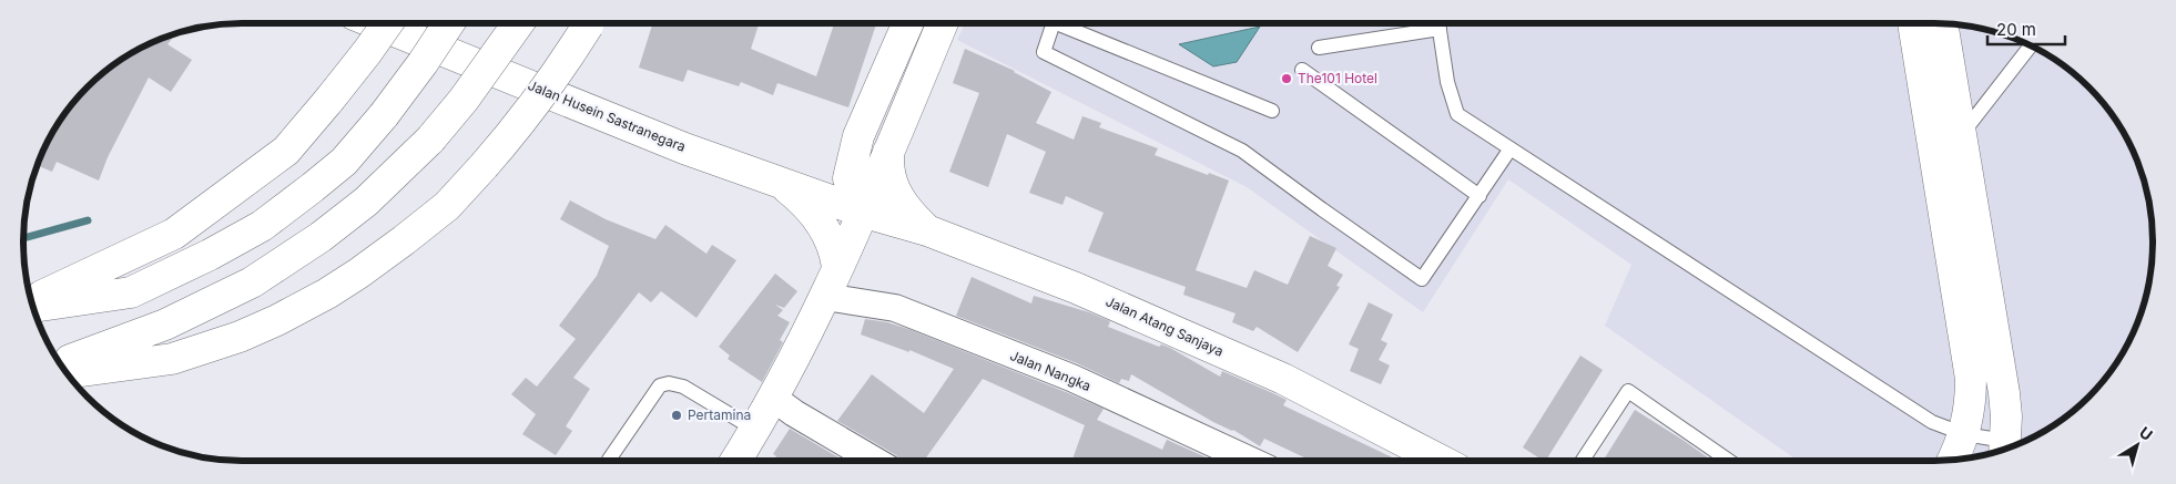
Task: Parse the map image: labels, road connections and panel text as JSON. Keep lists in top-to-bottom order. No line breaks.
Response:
{"streets":{"main road":["Jalan Husein Sastranegara","Jalan Atang Sanjaya"],"street":["Jalan Nangka"]},"crossings":[["Jalan Husein Sastranegara","Jalan Atang Sanjaya"]],"places":["The101 Hotel","Pertamina"],"scale_bar":"20 m","north":"top right"}
